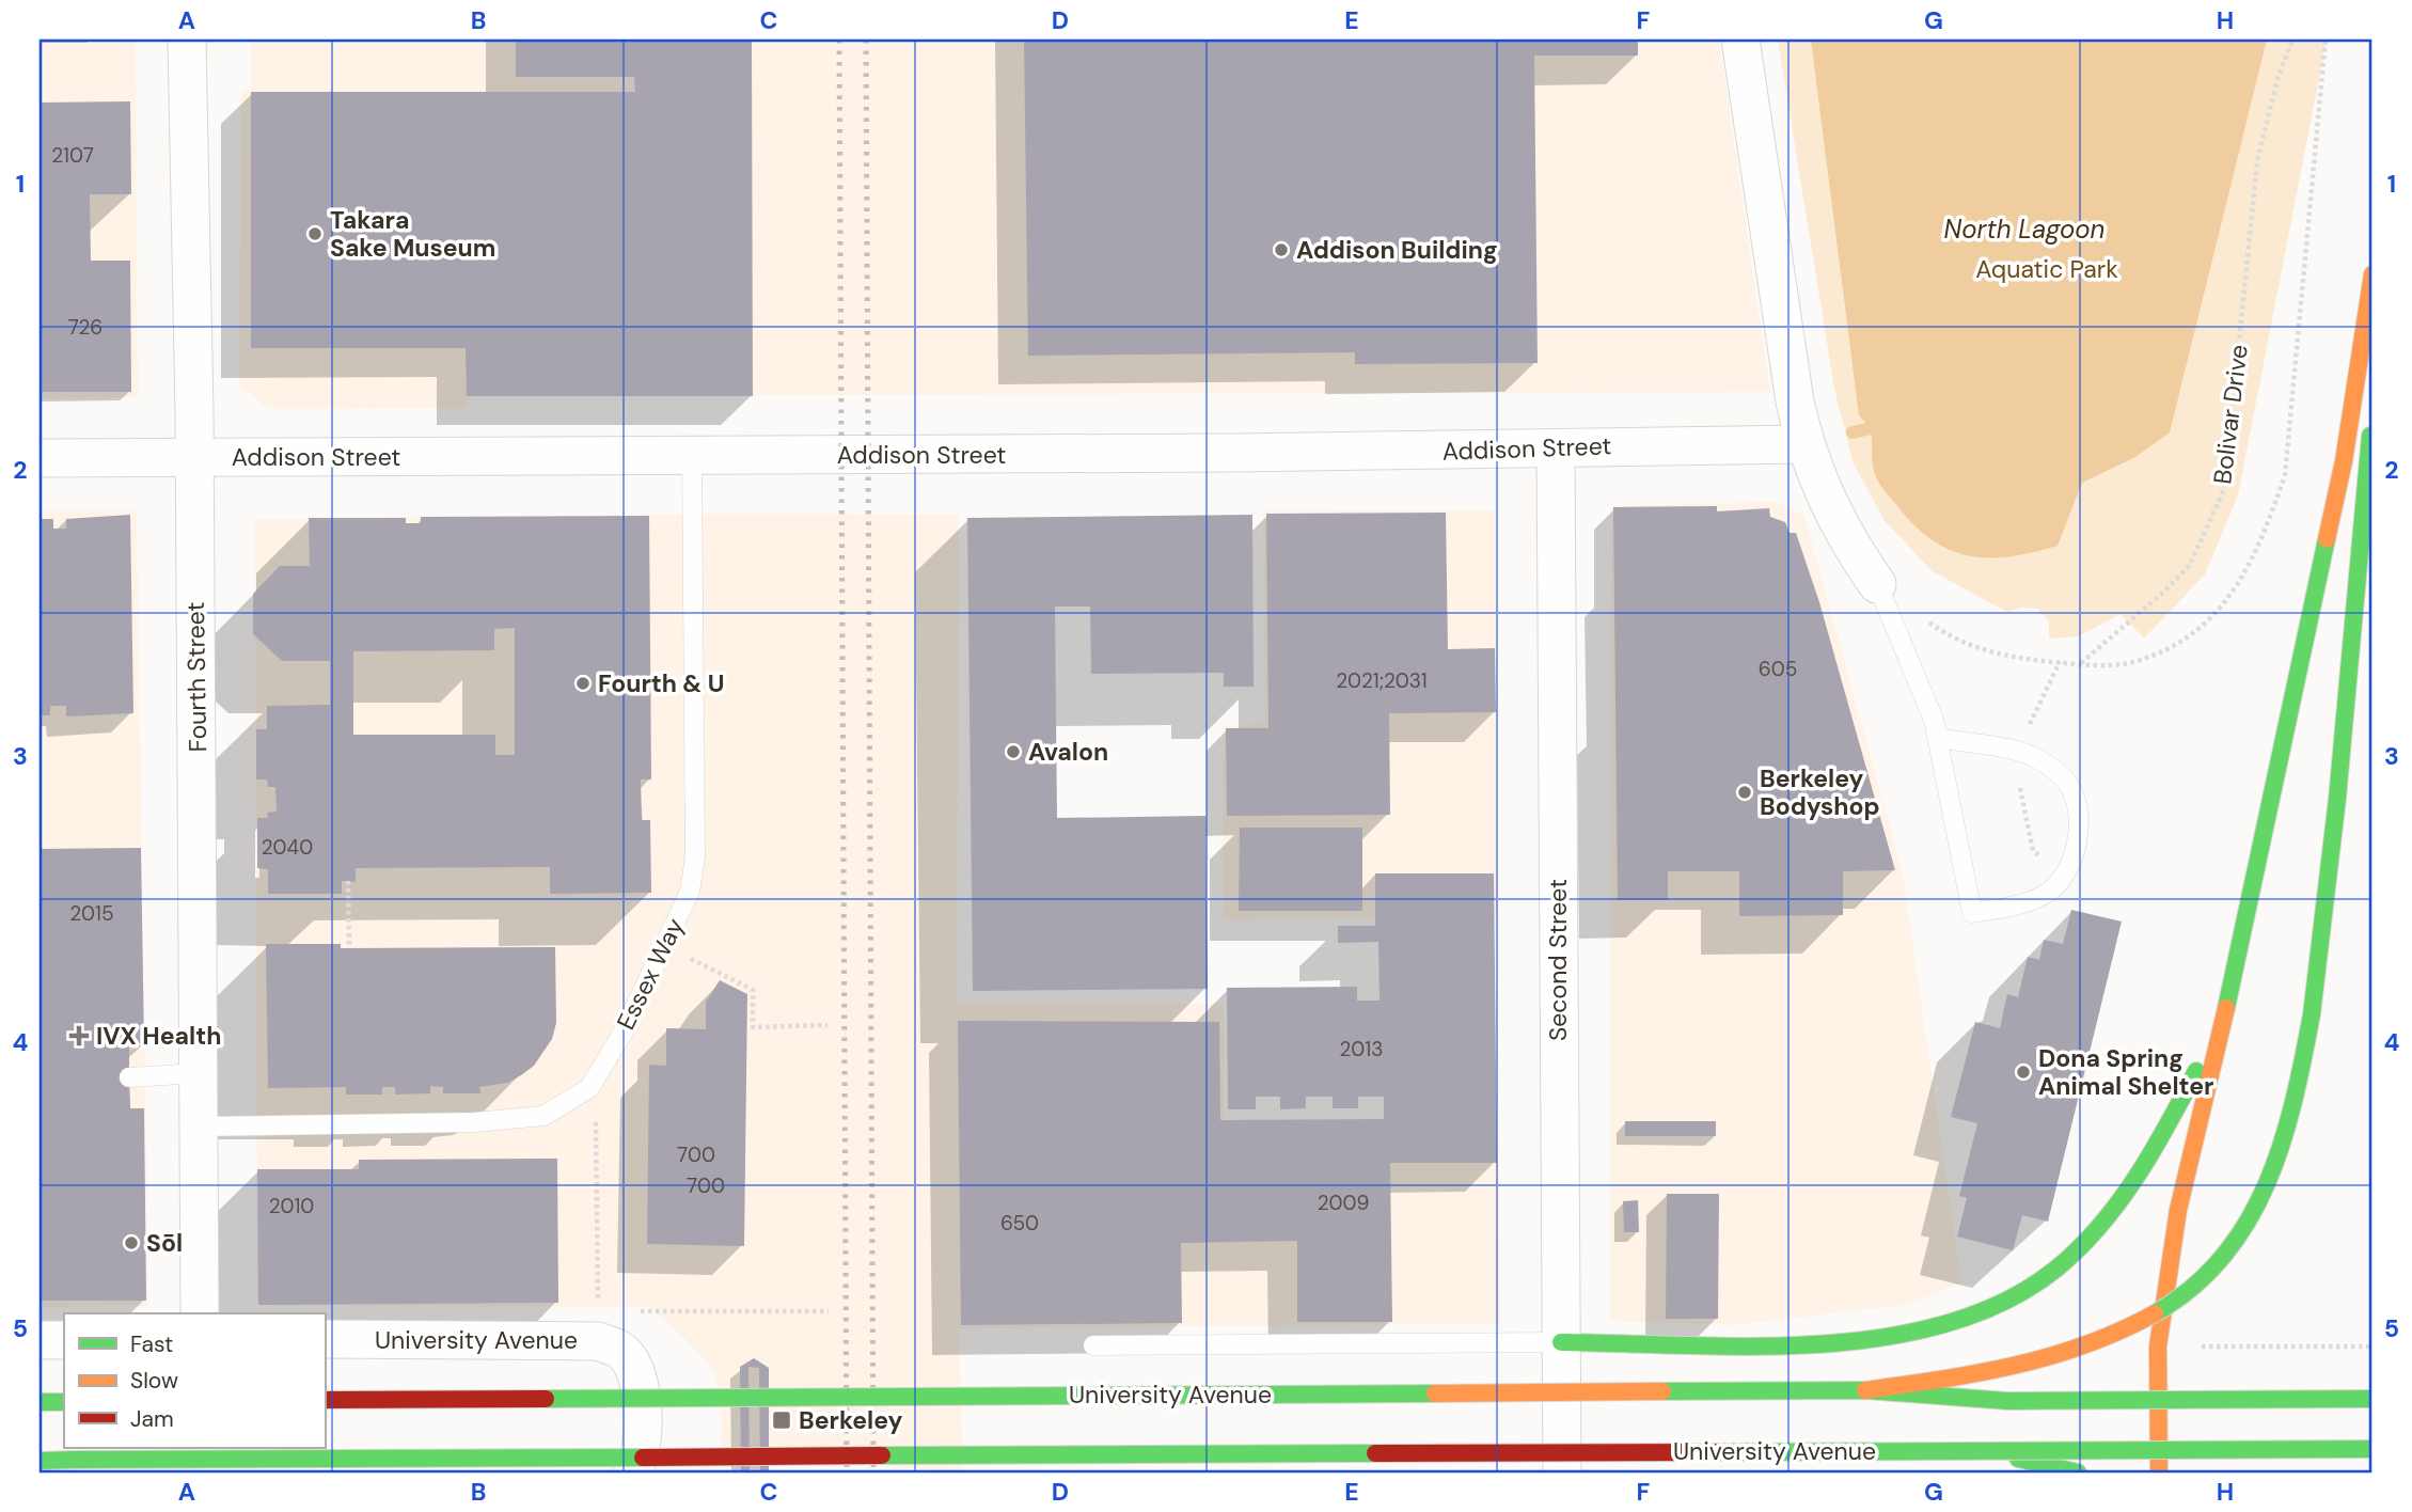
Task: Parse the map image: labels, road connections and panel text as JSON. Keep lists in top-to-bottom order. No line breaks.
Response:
{"streets":{"main road":["University Avenue"],"street":["Addison Street","Fourth Street","Second Street"],"lane":["Essex Way"],"path":["Bolivar Drive"]},"crossings":[["Addison Street","Fourth Street"],["Addison Street","Second Street"],["Addison Street","Essex Way"],["Fourth Street","Essex Way"]],"water":["North Lagoon"],"parks":["Aquatic Park"],"places":{"other":["Takara Sake Museum","Addison Building","Fourth & U","Avalon","Berkeley Bodyshop","Dona Spring Animal Shelter","Sōl"],"health":["IVX Health"],"transit":["Berkeley"]},"house_numbers":["2107","726","605","2021;2031","2040","2015","2013","700","700","2009","2010","650"],"legend":["Fast","Slow","Jam"],"grid":{"columns":["A","B","C","D","E","F","G","H"],"rows":["1","2","3","4","5"]}}
